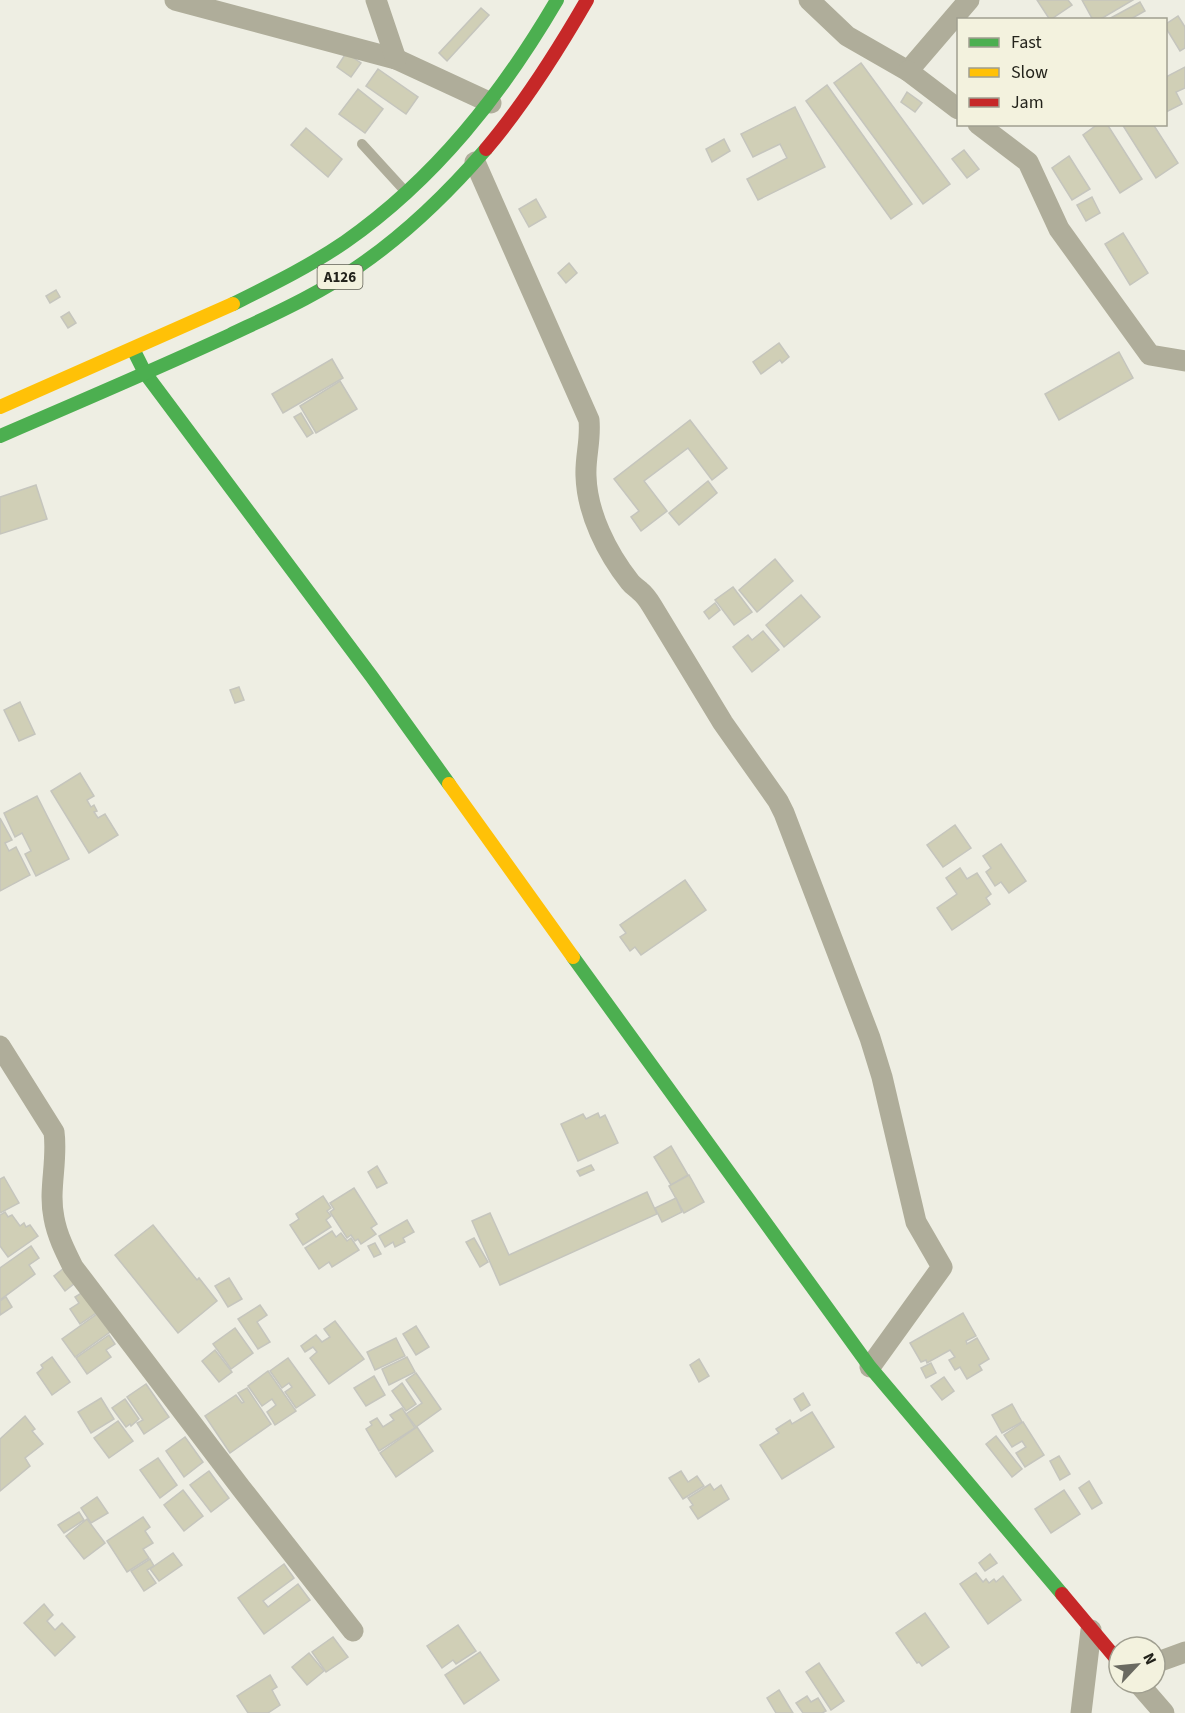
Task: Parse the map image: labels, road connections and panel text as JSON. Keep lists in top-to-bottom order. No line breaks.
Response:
{"streets":{"main road":["A126"]},"legend":["Fast","Slow","Jam"],"north":"top right"}
